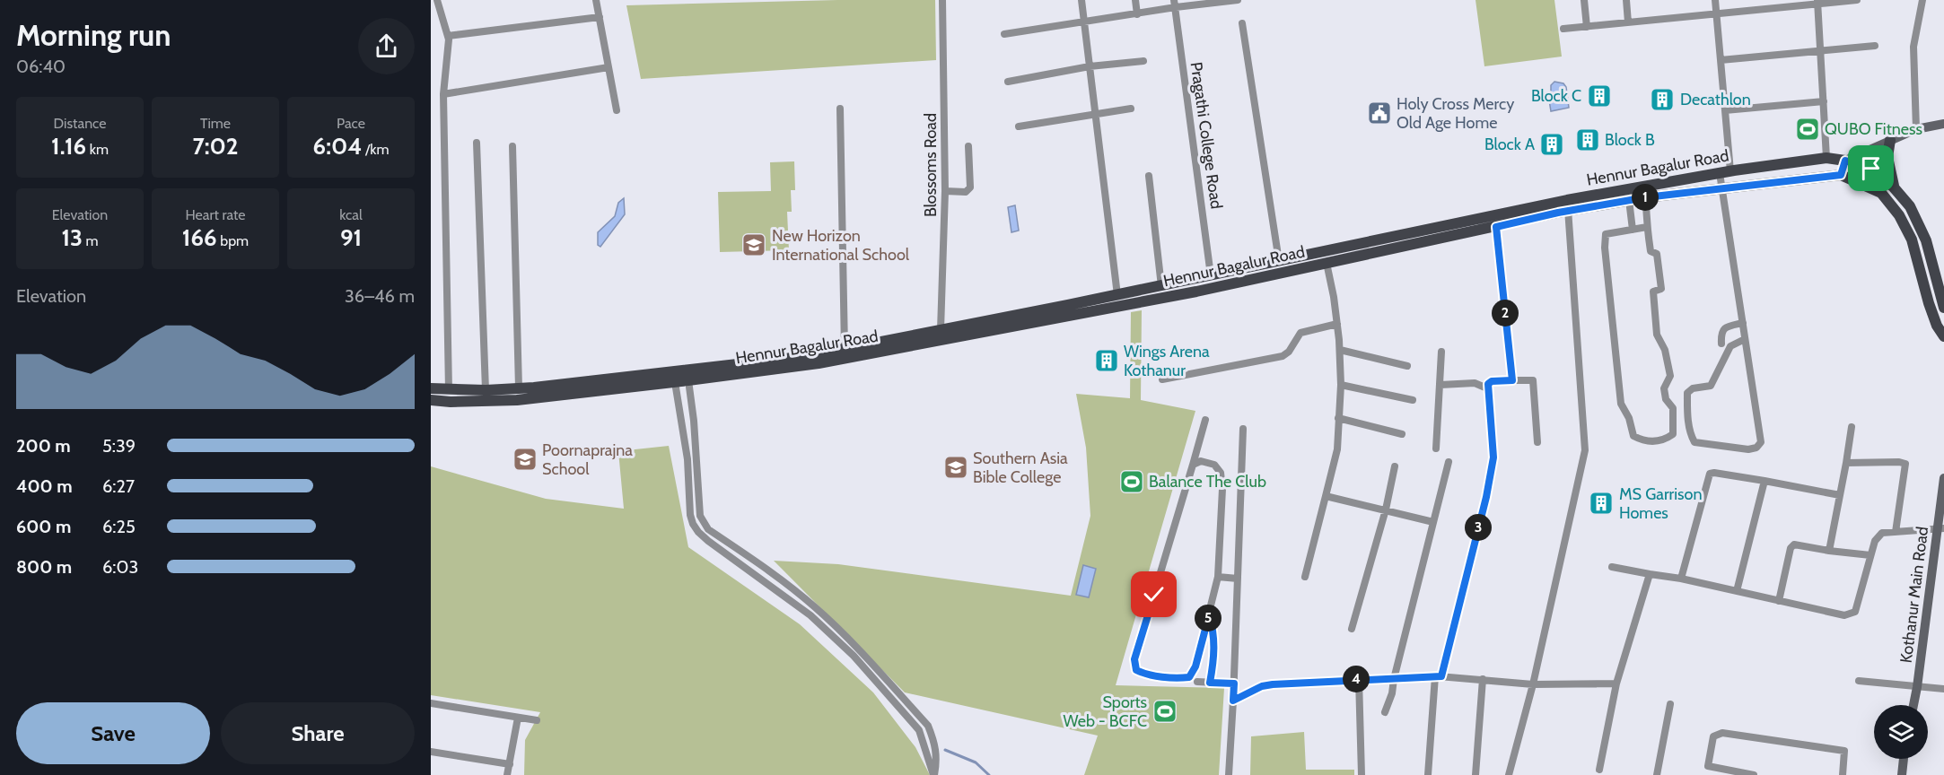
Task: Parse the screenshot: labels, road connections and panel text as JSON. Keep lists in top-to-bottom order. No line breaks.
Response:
{"streets":{"main road":["Hennur Bagalur Road","Kothanur Main Road"],"street":["Pragathi College Road","Blossoms Road"]},"crossings":[["Pragathi College Road","Hennur Bagalur Road"],["Blossoms Road","Hennur Bagalur Road"]],"places":{"building":["Block C","Decathlon","Block B","Block A","Wings Arena Kothanur","MS Garrison Homes"],"public building":["Holy Cross Mercy Old Age Home"],"sports":["QUBO Fitness","Balance The Club","Sports Web - BCFC"],"school or university":["New Horizon International School","Poornaprajna School","Southern Asia Bible College"]},"page":{"heading":["Morning run","06:40"],"stats":[["Distance","1.16 km"],["Time","7:02"],["Pace","6:04 /km"],["Elevation","13 m"],["Heart rate","166 bpm"],["kcal","91"]],"pins":["1","2","3","5","4"],"chart":["Elevation","36–46 m"],"list":[{"name":"200 m","note":"5:39"},{"name":"400 m","note":"6:27"},{"name":"600 m","note":"6:25"},{"name":"800 m","note":"6:03"}],"buttons":["Save","Share"]}}
